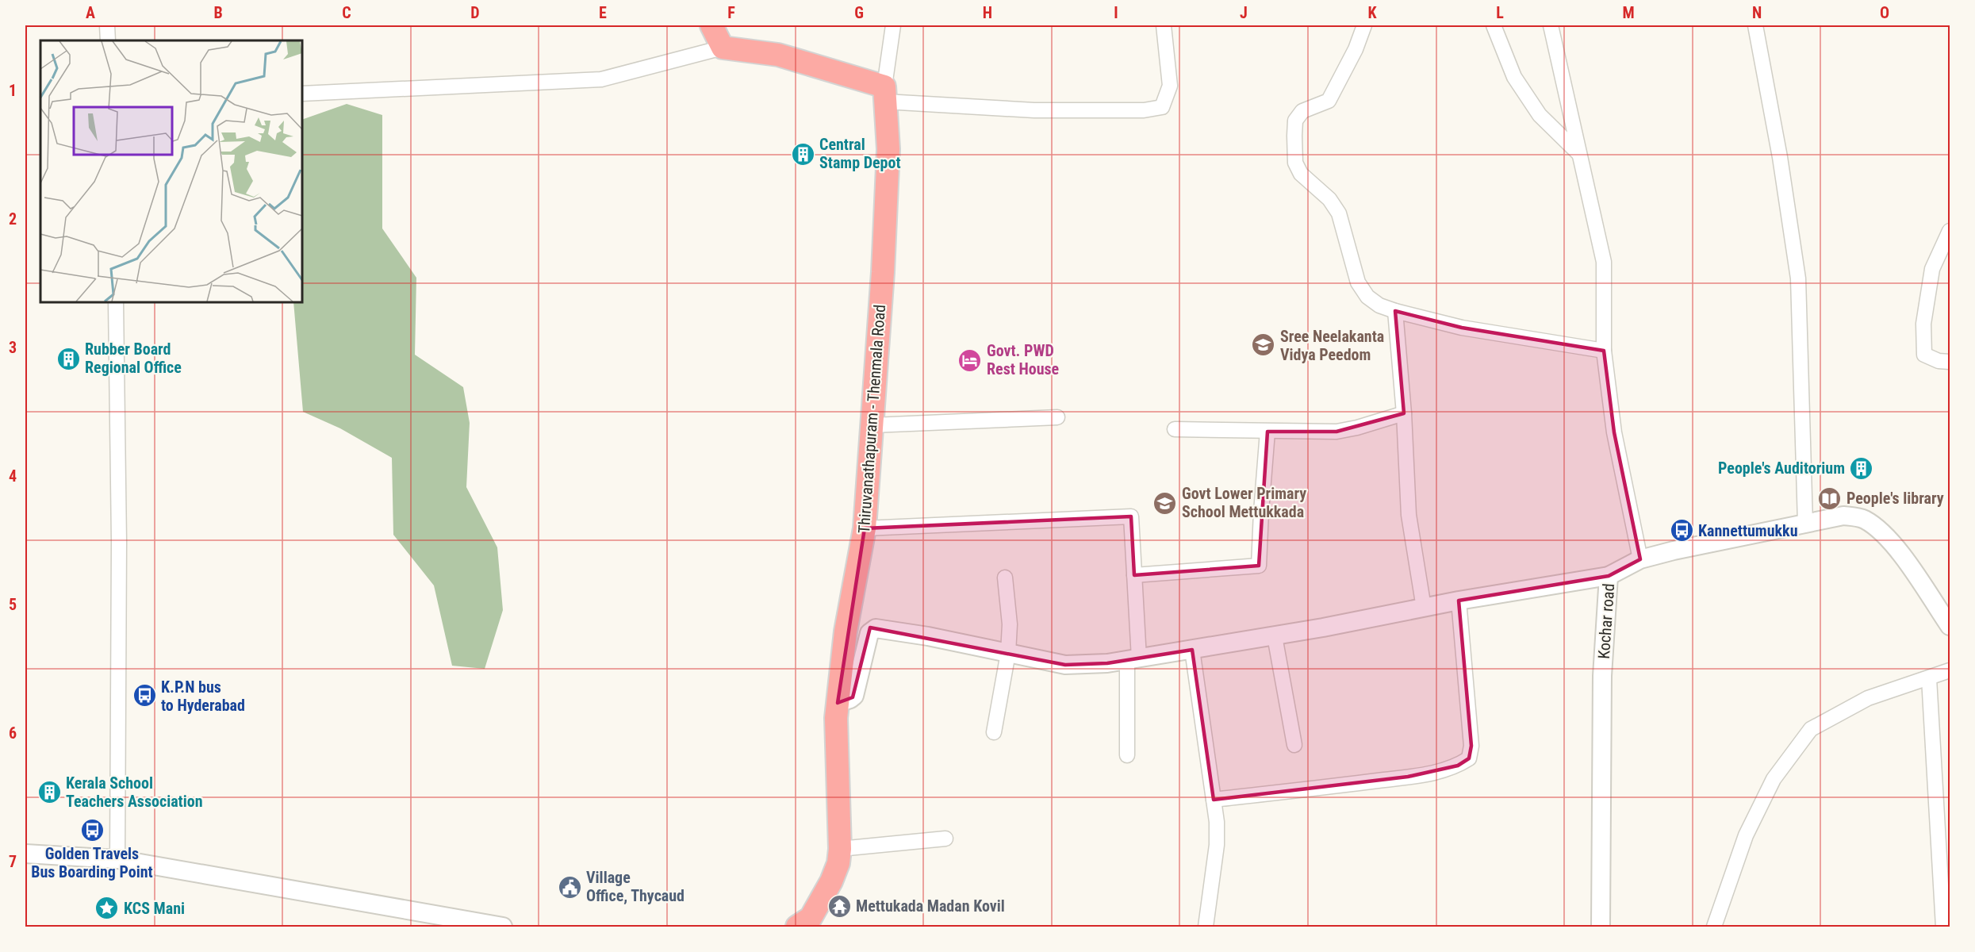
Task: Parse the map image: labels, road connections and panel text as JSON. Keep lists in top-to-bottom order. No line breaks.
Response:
{"streets":{"main road":["Thiruvanathapuram - Thenmala Road"],"street":["Kochar road"]},"places":{"building":["Central Stamp Depot","Rubber Board Regional Office","People's Auditorium","Kerala School Teachers Association"],"school or university":["Sree Neelakanta Vidya Peedom","Govt Lower Primary School Mettukkada"],"hotel":["Govt. PWD Rest House"],"library":["People's library"],"bus stop":["Kannettumukku","K.P.N bus to Hyderabad","Golden Travels Bus Boarding Point"],"public building":["Village Office, Thycaud"],"temple":["Mettukada Madan Kovil"],"place":["KCS Mani"]},"grid":{"columns":["A","B","C","D","E","F","G","H","I","J","K","L","M","N","O"],"rows":["1","2","3","4","5","6","7"]}}
